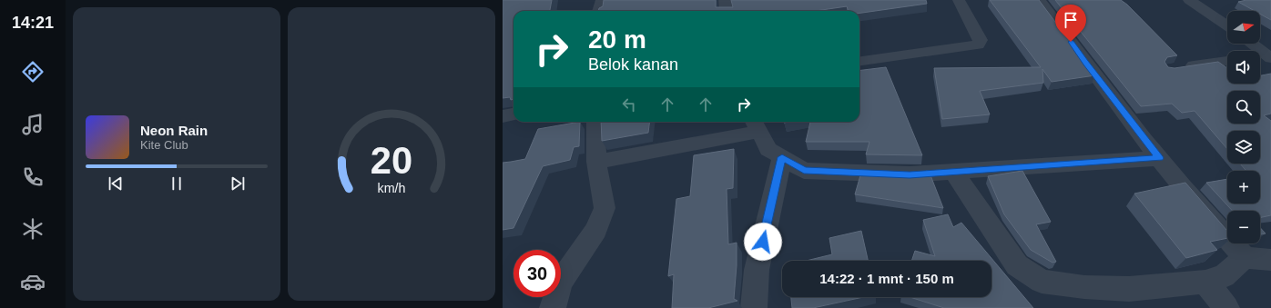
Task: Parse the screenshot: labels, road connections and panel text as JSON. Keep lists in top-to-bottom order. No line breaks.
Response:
{"north":"right","page":{"tabs":"14:21","map_buttons":["+","−"],"turn":["20 m","Belok kanan"],"song":["Neon Rain","Kite Club"],"limit":"30","trip":"14:22 · 1 mnt · 150 m","gauge":["20","km/h"]}}
